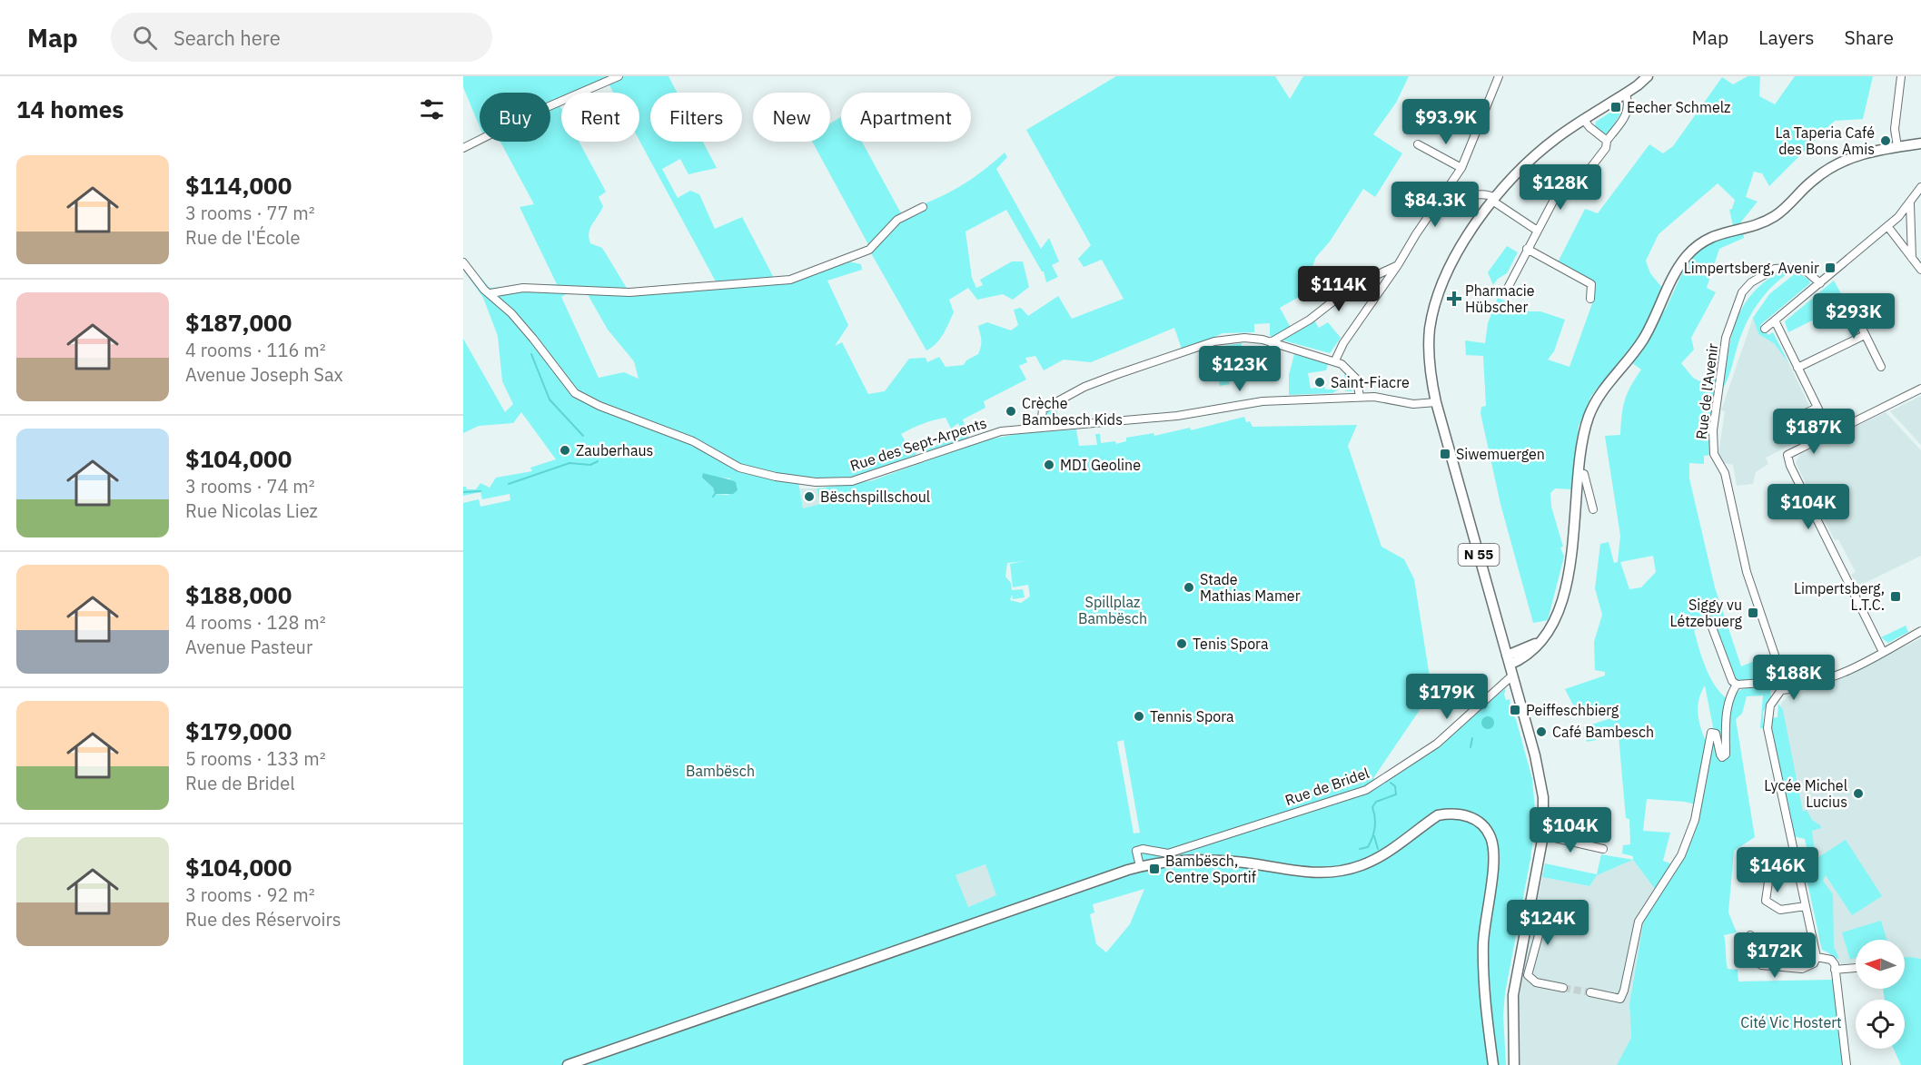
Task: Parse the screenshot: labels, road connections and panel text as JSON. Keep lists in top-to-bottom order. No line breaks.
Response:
{"streets":{"main road":["N 55"],"street":["Rue de l'Avenir","Rue des Sept-Arpents","Rue de Bridel"]},"crossings":[["Rue des Sept-Arpents","N 55"],["N 55","Rue de Bridel"]],"parks":["Spillplaz Bambësch","Bambësch","Cité Vic Hostert"],"places":{"transit":["Eecher Schmelz","Limpertsberg, Avenir","Siwemuergen","Limpertsberg, L.T.C.","Siggy vu Létzebuerg","Peiffeschbierg","Bambësch, Centre Sportif"],"other":["La Taperia Café des Bons Amis","Saint-Fiacre","Crèche Bambesch Kids","Zauberhaus","MDI Geoline","Bëschspillschoul","Stade Mathias Mamer","Tenis Spora","Tennis Spora","Café Bambesch","Lycée Michel Lucius"],"health":["Pharmacie Hübscher"]},"north":"left","page":{"header":"Map","search":"Search here","nav":["Map","Layers","Share"],"heading":"14 homes","chip":["Buy","Rent","Filters","New","Apartment"],"price":["$93.9K","$128K","$84.3K","$114K","$293K","$123K","$187K","$104K","$188K","$179K","$104K","$146K","$124K","$172K"],"list":[{"name":"$114,000","note":"3 rooms · 77 m² · Rue de l'École"},{"name":"$187,000","note":"4 rooms · 116 m² · Avenue Joseph Sax"},{"name":"$104,000","note":"3 rooms · 74 m² · Rue Nicolas Liez"},{"name":"$188,000","note":"4 rooms · 128 m² · Avenue Pasteur"},{"name":"$179,000","note":"5 rooms · 133 m² · Rue de Bridel"},{"name":"$104,000","note":"3 rooms · 92 m² · Rue des Réservoirs"}]}}
